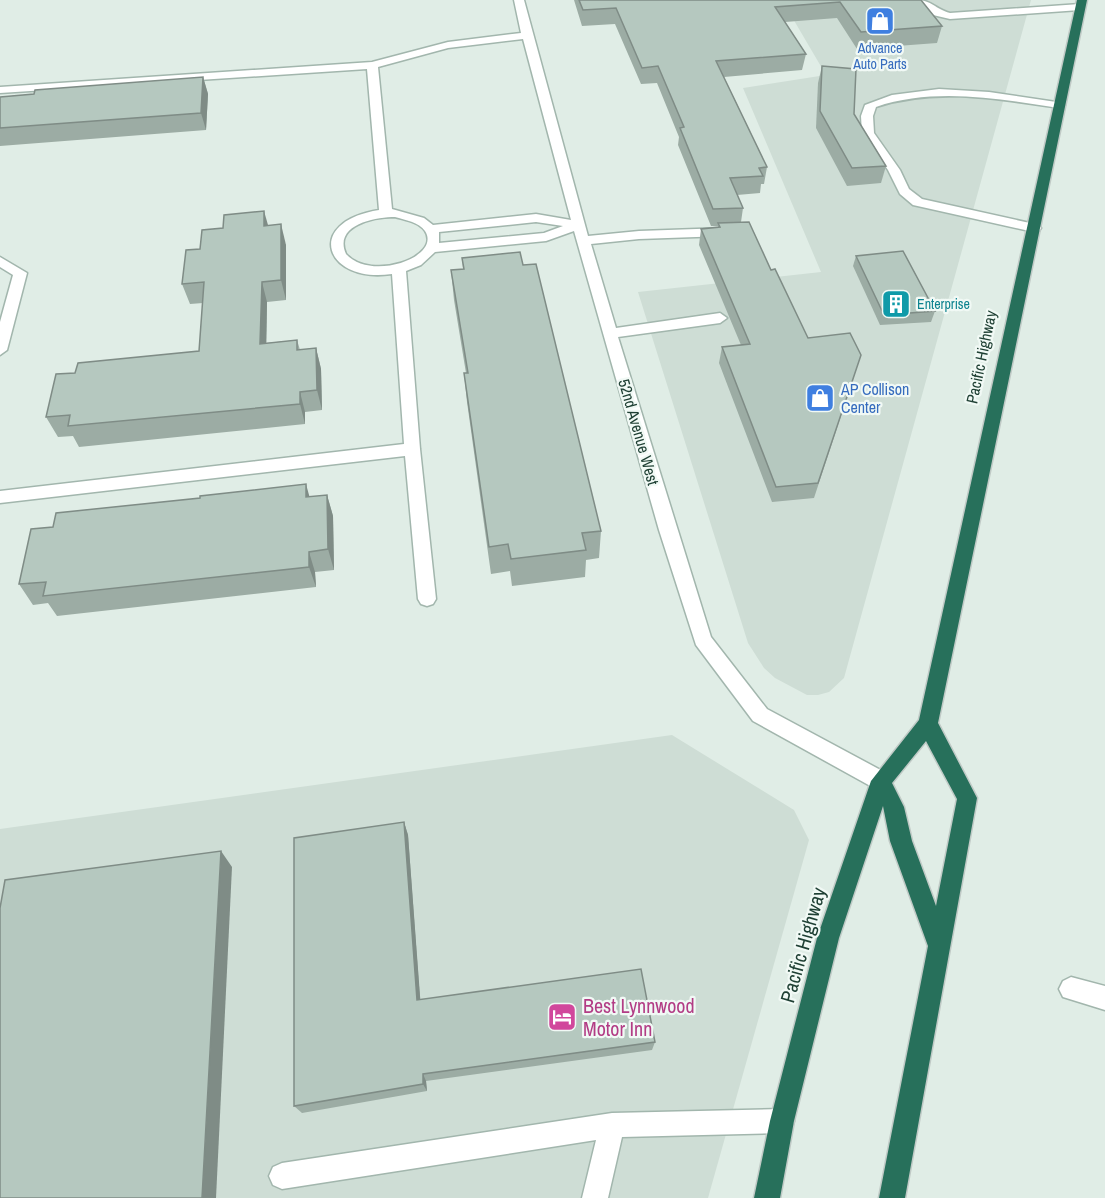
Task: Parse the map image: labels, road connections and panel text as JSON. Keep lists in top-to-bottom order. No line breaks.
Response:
{"streets":{"highway":["Pacific Highway"],"street":["52nd Avenue West"]},"crossings":[["Pacific Highway","52nd Avenue West"]],"places":{"shop":["Advance Auto Parts","AP Collison Center"],"building":["Enterprise"],"hotel":["Best Lynnwood Motor Inn"]}}
